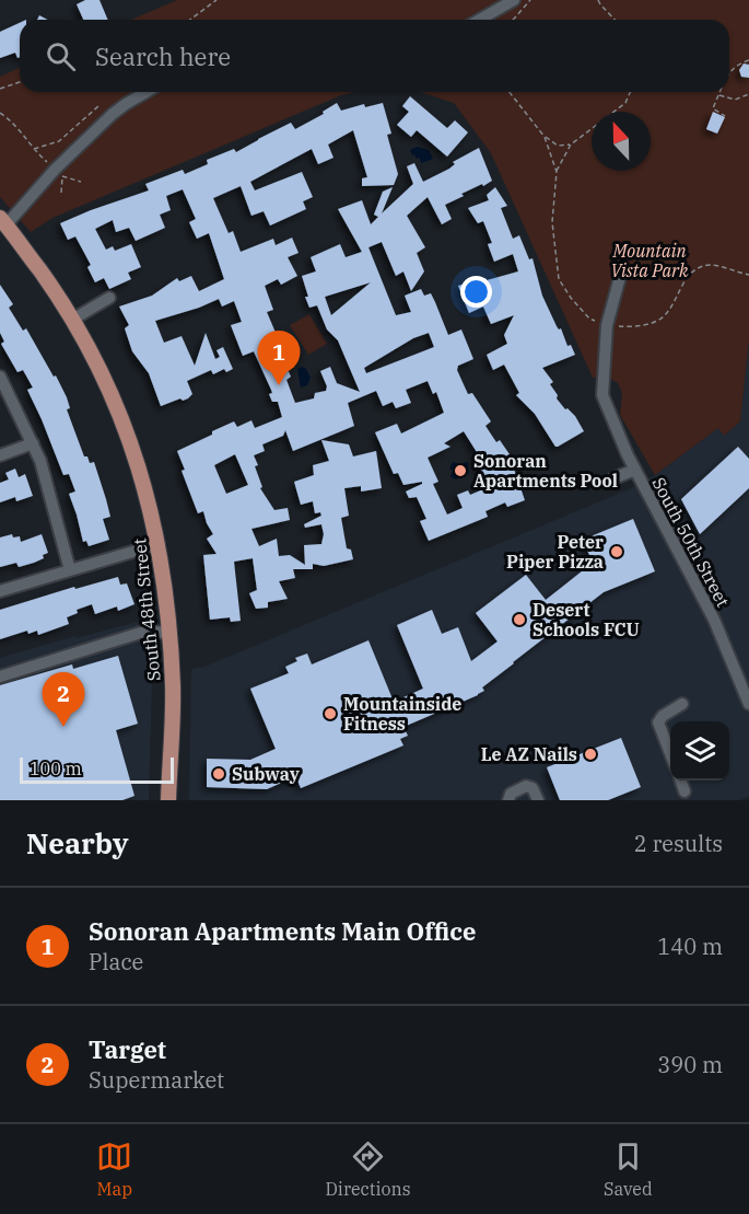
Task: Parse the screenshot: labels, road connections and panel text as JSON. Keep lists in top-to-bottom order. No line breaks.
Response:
{"streets":{"main road":["South 48th Street"],"street":["South 50th Street"]},"parks":["Mountain Vista Park"],"places":["Sonoran Apartments Pool","Peter Piper Pizza","Desert Schools FCU","Mountainside Fitness","Le AZ Nails","Subway"],"scale_bar":"100 m","north":"top","page":{"search":"Search here","pins":["1","2"],"scale":"100 m","heading":["Nearby","2 results"],"list":[{"mark":"1","name":"Sonoran Apartments Main Office","note":"Place","value":"140 m"},{"mark":"2","name":"Target","note":"Supermarket","value":"390 m"}],"nav":["Map","Directions","Saved"]}}
